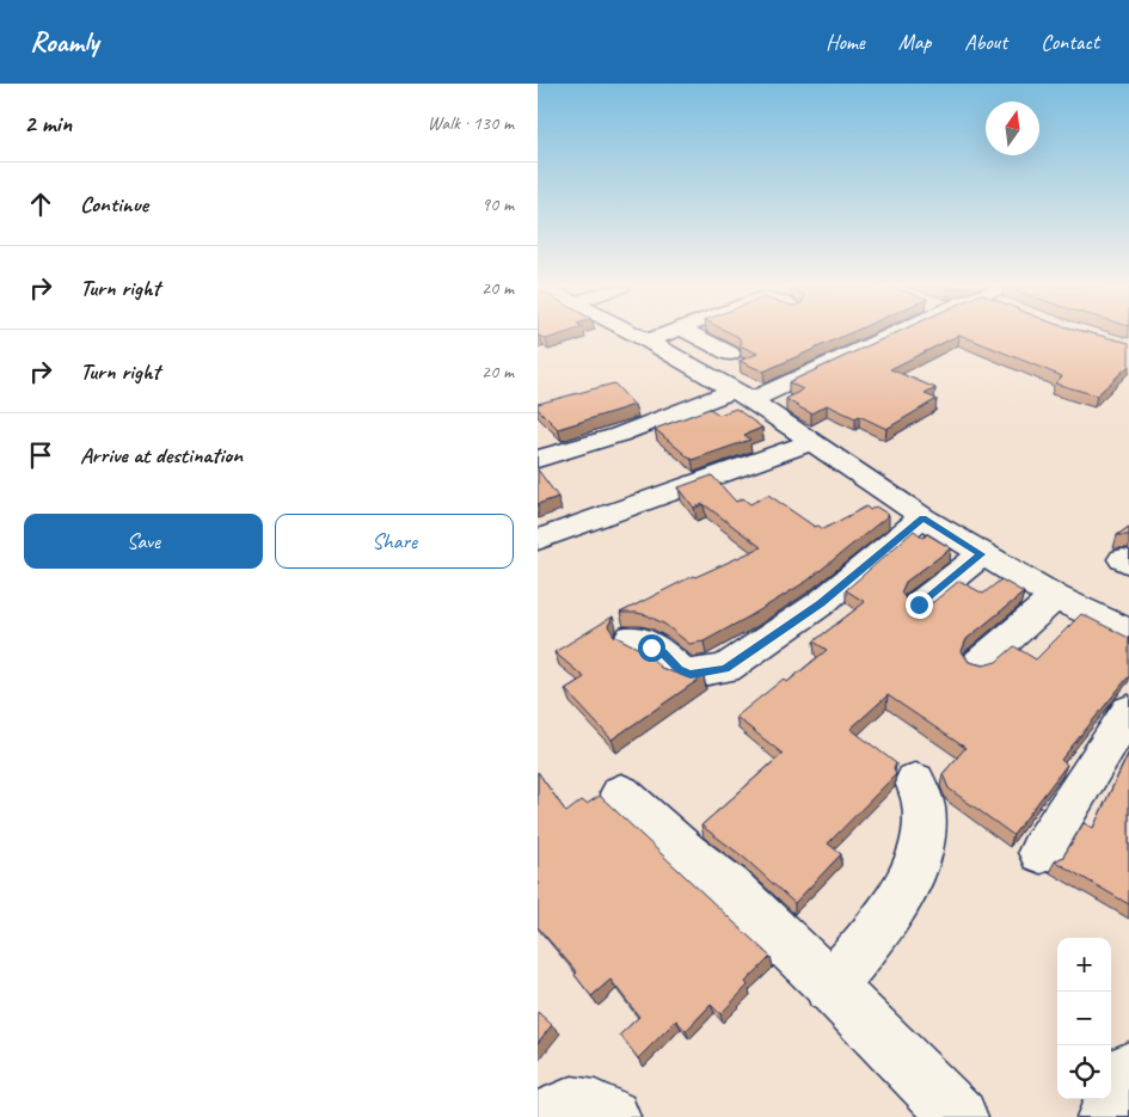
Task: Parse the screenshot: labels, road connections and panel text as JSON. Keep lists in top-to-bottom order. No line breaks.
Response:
{"north":"top","page":{"header":"Roamly","nav":["Home","Map","About","Contact"],"heading":["2 min","Walk · 130 m"],"list":[["Continue","90 m"],["Turn right","20 m"],["Turn right","20 m"],"Arrive at destination"],"buttons":["Save","Share"],"map_buttons":["+","−"]}}
